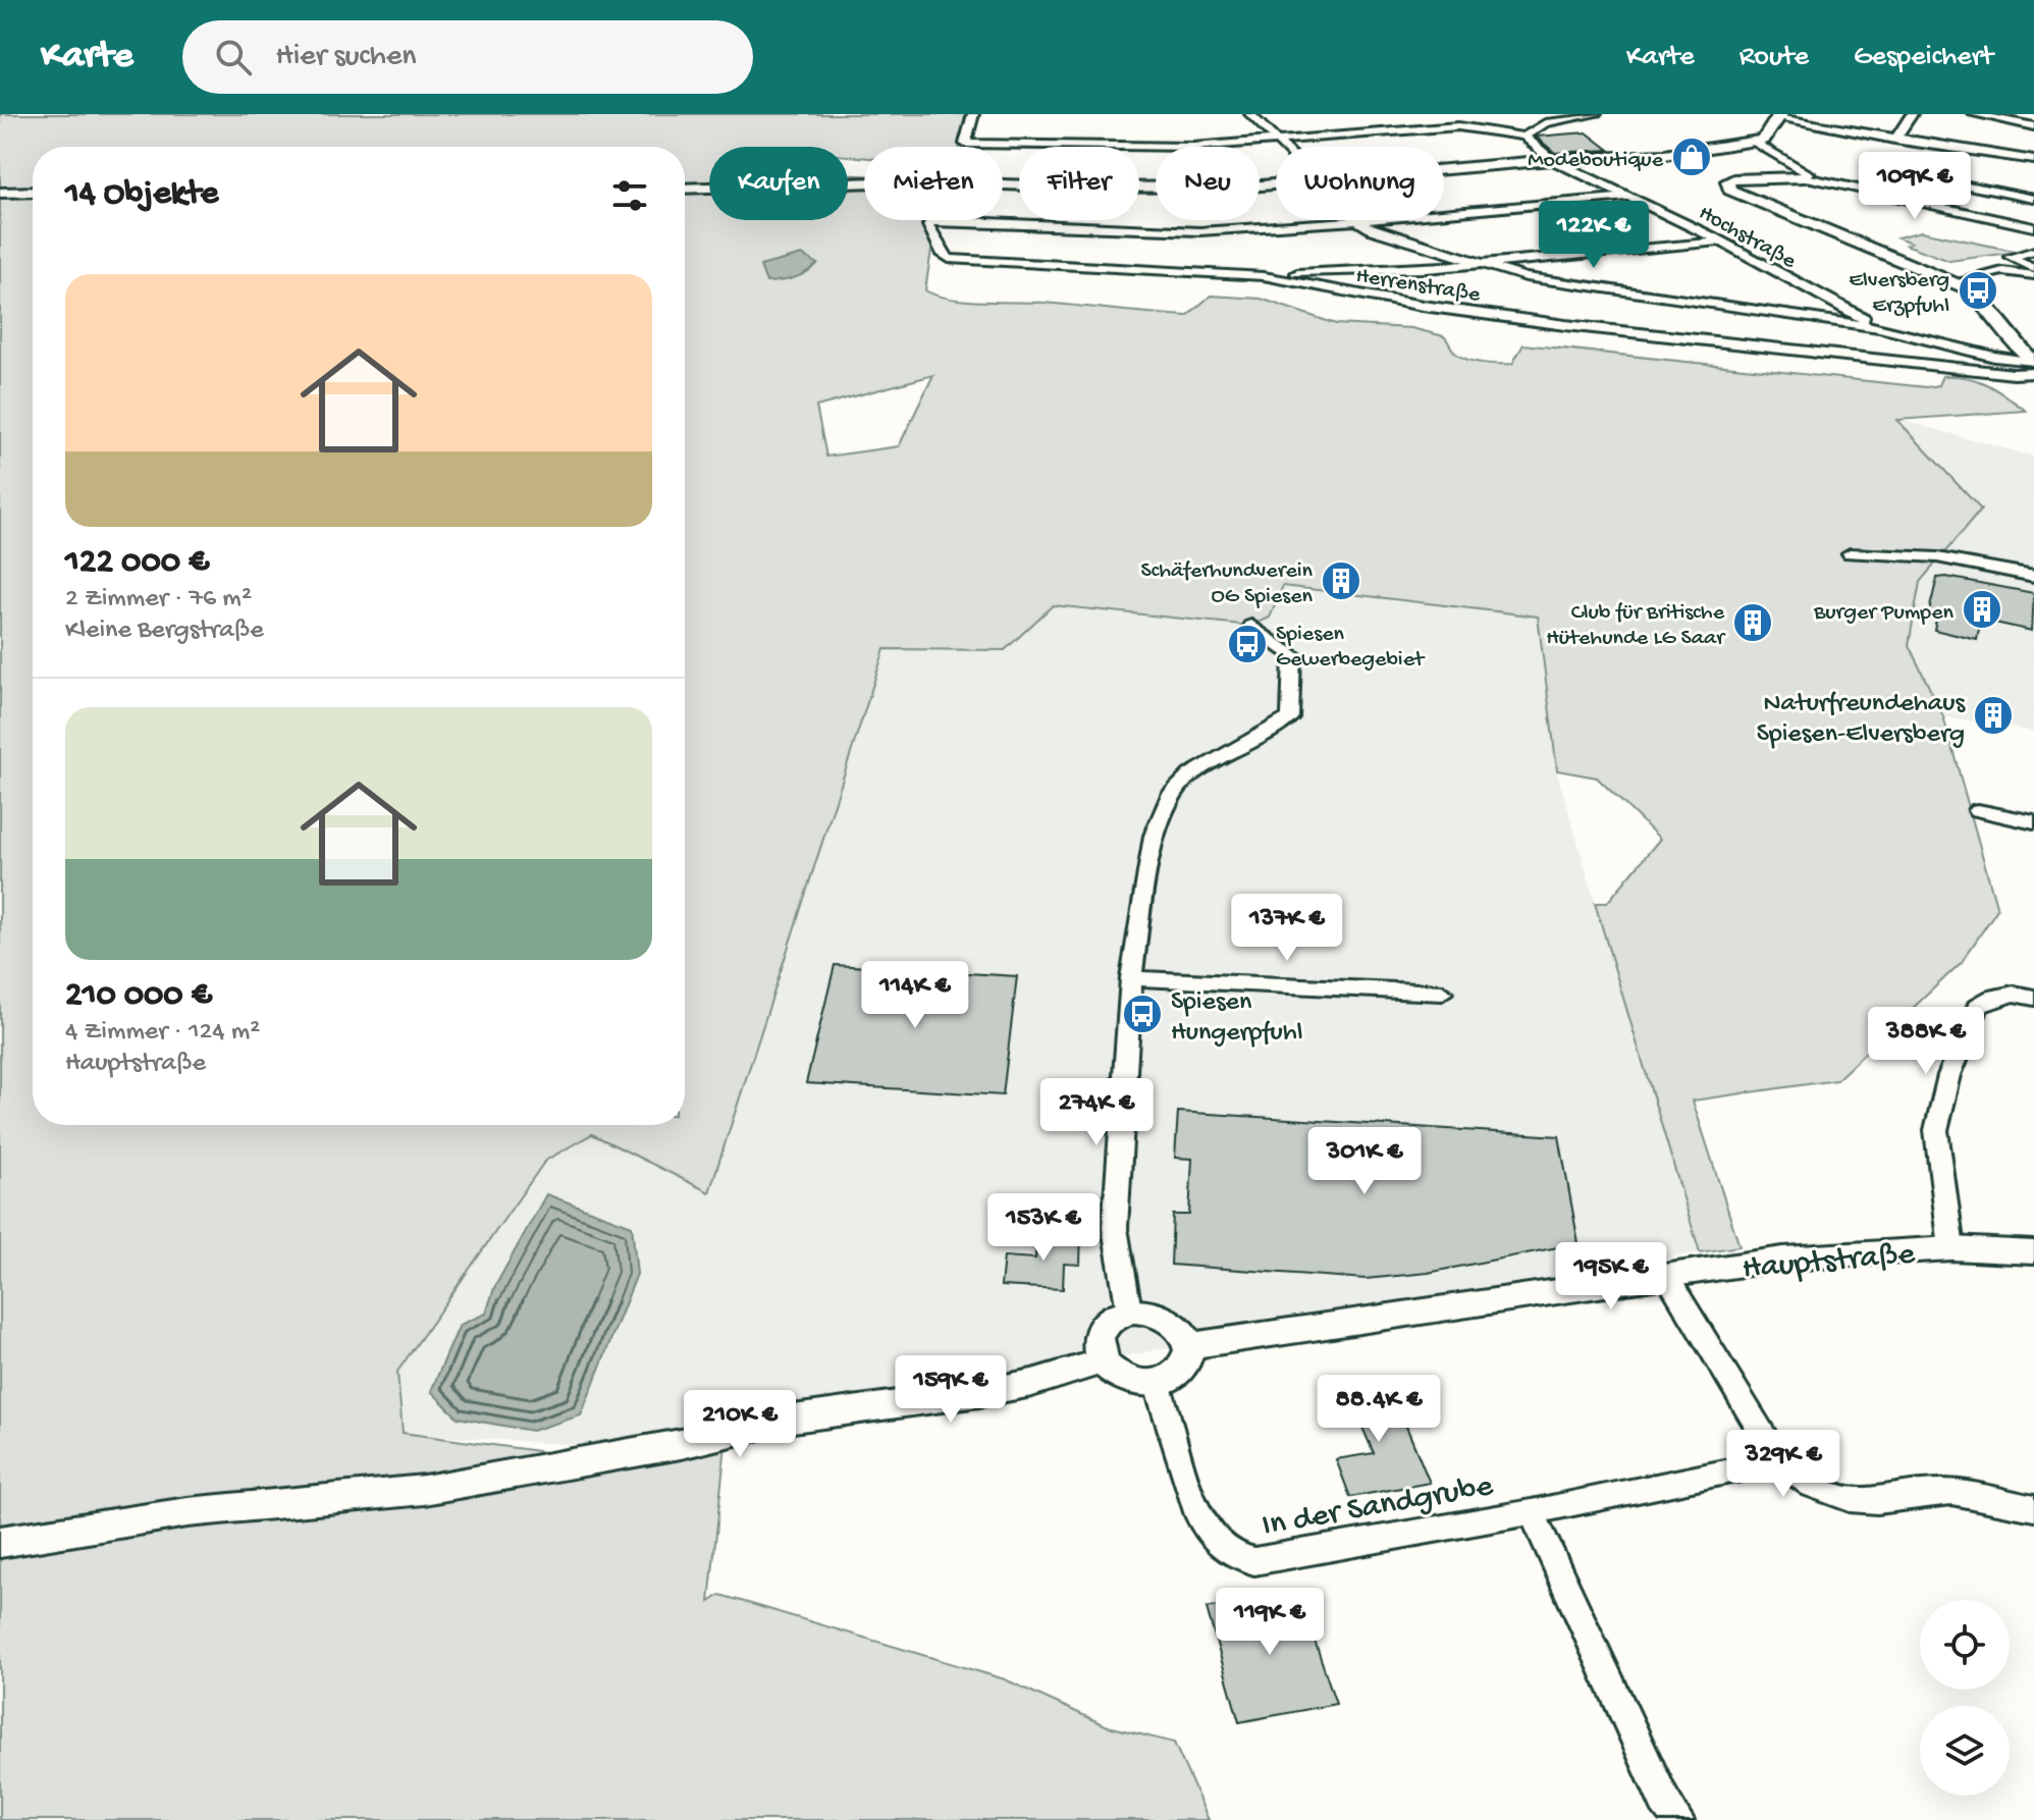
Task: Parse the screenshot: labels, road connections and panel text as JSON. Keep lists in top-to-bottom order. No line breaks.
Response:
{"streets":{"street":["Hochstraße","Herrenstraße","Hauptstraße","In der Sandgrube"]},"crossings":[["Hauptstraße","In der Sandgrube"]],"places":{"shop":["Modeboutique"],"bus stop":["Elversberg Erzpfuhl","Spiesen Gewerbegebiet","Spiesen Hungerpfuhl"],"building":["Schäferhundverein OG Spiesen","Burger Pumpen","Club für Britische Hütehunde LG Saar","Naturfreundehaus Spiesen-Elversberg"]},"page":{"header":"Karte","search":"Hier suchen","nav":["Karte","Route","Gespeichert"],"chip":["Kaufen","Mieten","Filter","Neu","Wohnung"],"heading":"14 Objekte","price":["109K €","122K €","137K €","114K €","388K €","274K €","301K €","153K €","195K €","159K €","88.4K €","210K €","329K €","119K €"],"list":[{"name":"122 000 €","note":"2 Zimmer · 76 m² · Kleine Bergstraße"},{"name":"210 000 €","note":"4 Zimmer · 124 m² · Hauptstraße"}]}}
